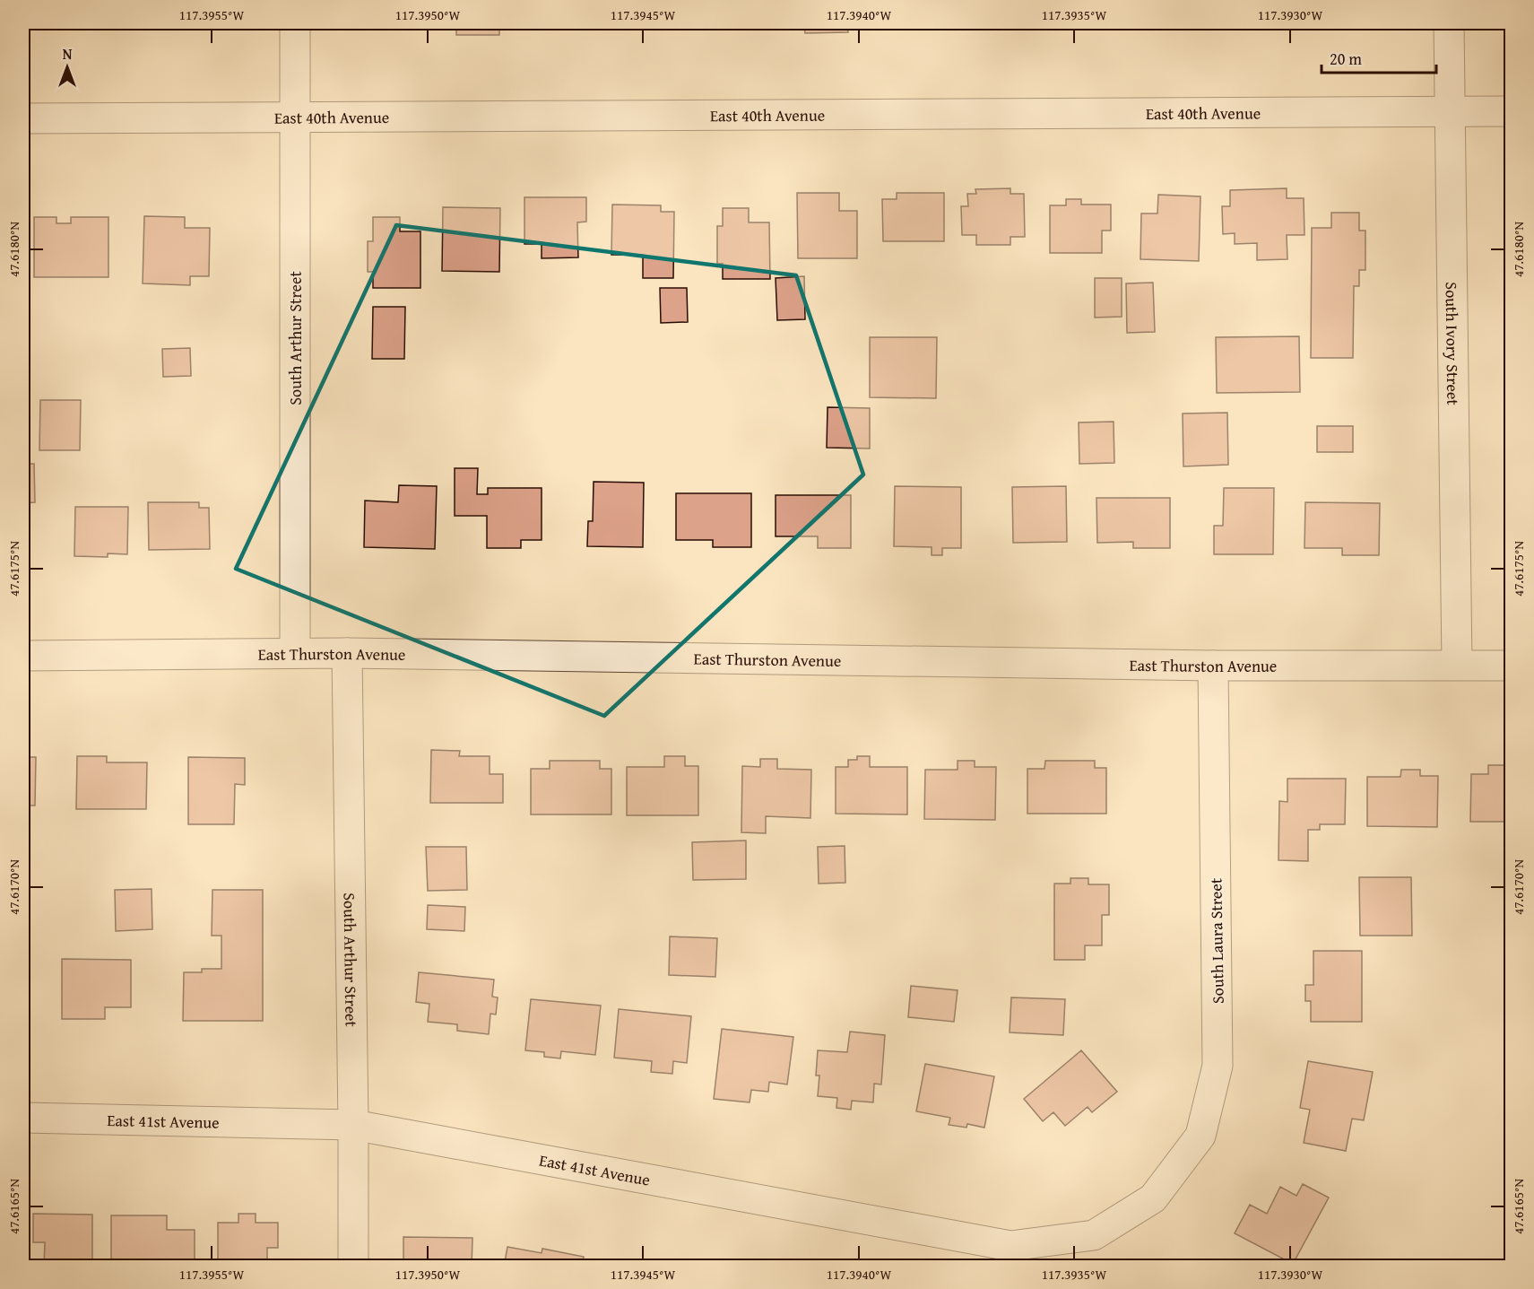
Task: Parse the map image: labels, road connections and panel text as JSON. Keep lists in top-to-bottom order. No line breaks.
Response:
{"streets":{"street":["East 40th Avenue","South Arthur Street","South Ivory Street","East Thurston Avenue","South Laura Street","East 41st Avenue"]},"crossings":[["East 40th Avenue","South Arthur Street"],["East 40th Avenue","South Ivory Street"],["South Arthur Street","East Thurston Avenue"],["South Arthur Street","East 41st Avenue"],["South Ivory Street","East Thurston Avenue"],["East Thurston Avenue","South Laura Street"],["South Laura Street","East 41st Avenue"]],"scale_bar":"20 m","north":"top","coordinates":["117.3955°W","117.3950°W","117.3945°W","117.3940°W","117.3935°W","117.3930°W","47.6180°N","47.6175°N","47.6170°N","47.6165°N"]}
